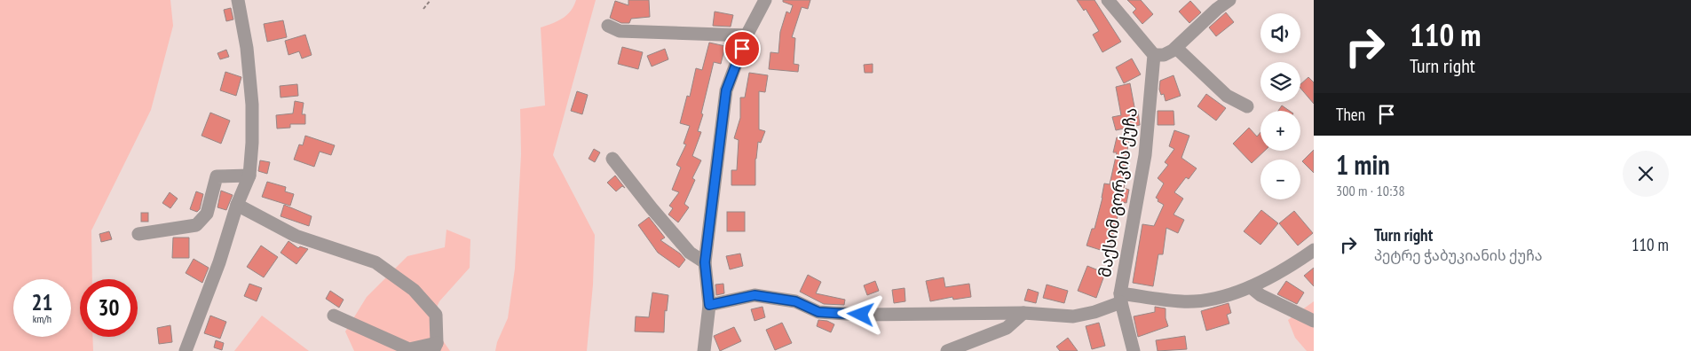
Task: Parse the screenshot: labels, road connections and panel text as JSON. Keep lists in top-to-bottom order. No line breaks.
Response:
{"streets":{"street":["მაქსიმ გორკის ქუჩა"]},"page":{"turn":["110 m","Turn right"],"map_buttons":["+","−"],"then":"Then","heading":["1 min","300 m · 10:38"],"list":[{"name":"Turn right","note":"პეტრე ჭაბუკიანის ქუჩა","value":"110 m"}],"speed":"21 km/h","limit":"30"}}
